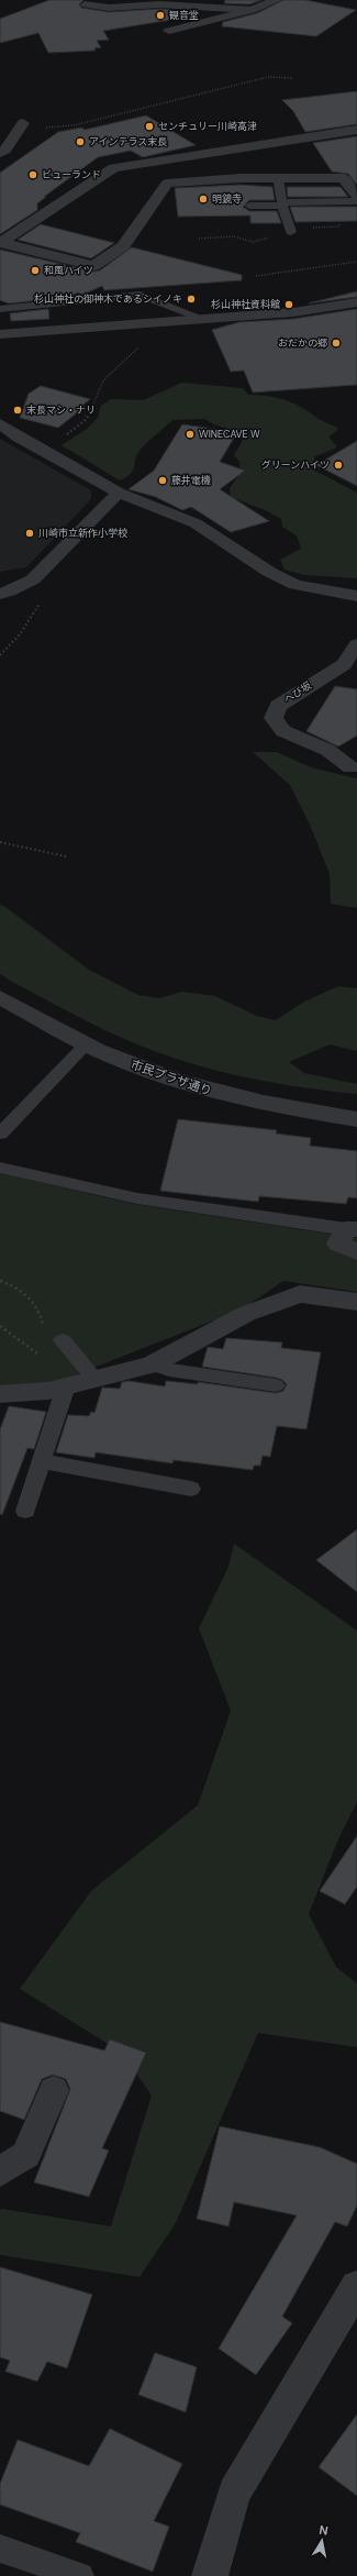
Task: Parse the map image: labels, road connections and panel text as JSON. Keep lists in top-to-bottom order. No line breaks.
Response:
{"streets":{"street":["へび坂","市民プラザ通り"]},"places":["観音堂","センチュリー川崎高津","アインテラス末長","ビューランド","明鏡寺","和風ハイツ","杉山神社の御神木であるシイノキ","杉山神社資料館","おだかの郷","末長マシ・ナリ","WINECAVE W","グリーンハイツ","藤井電機","川崎市立新作小学校"],"north":"top"}
